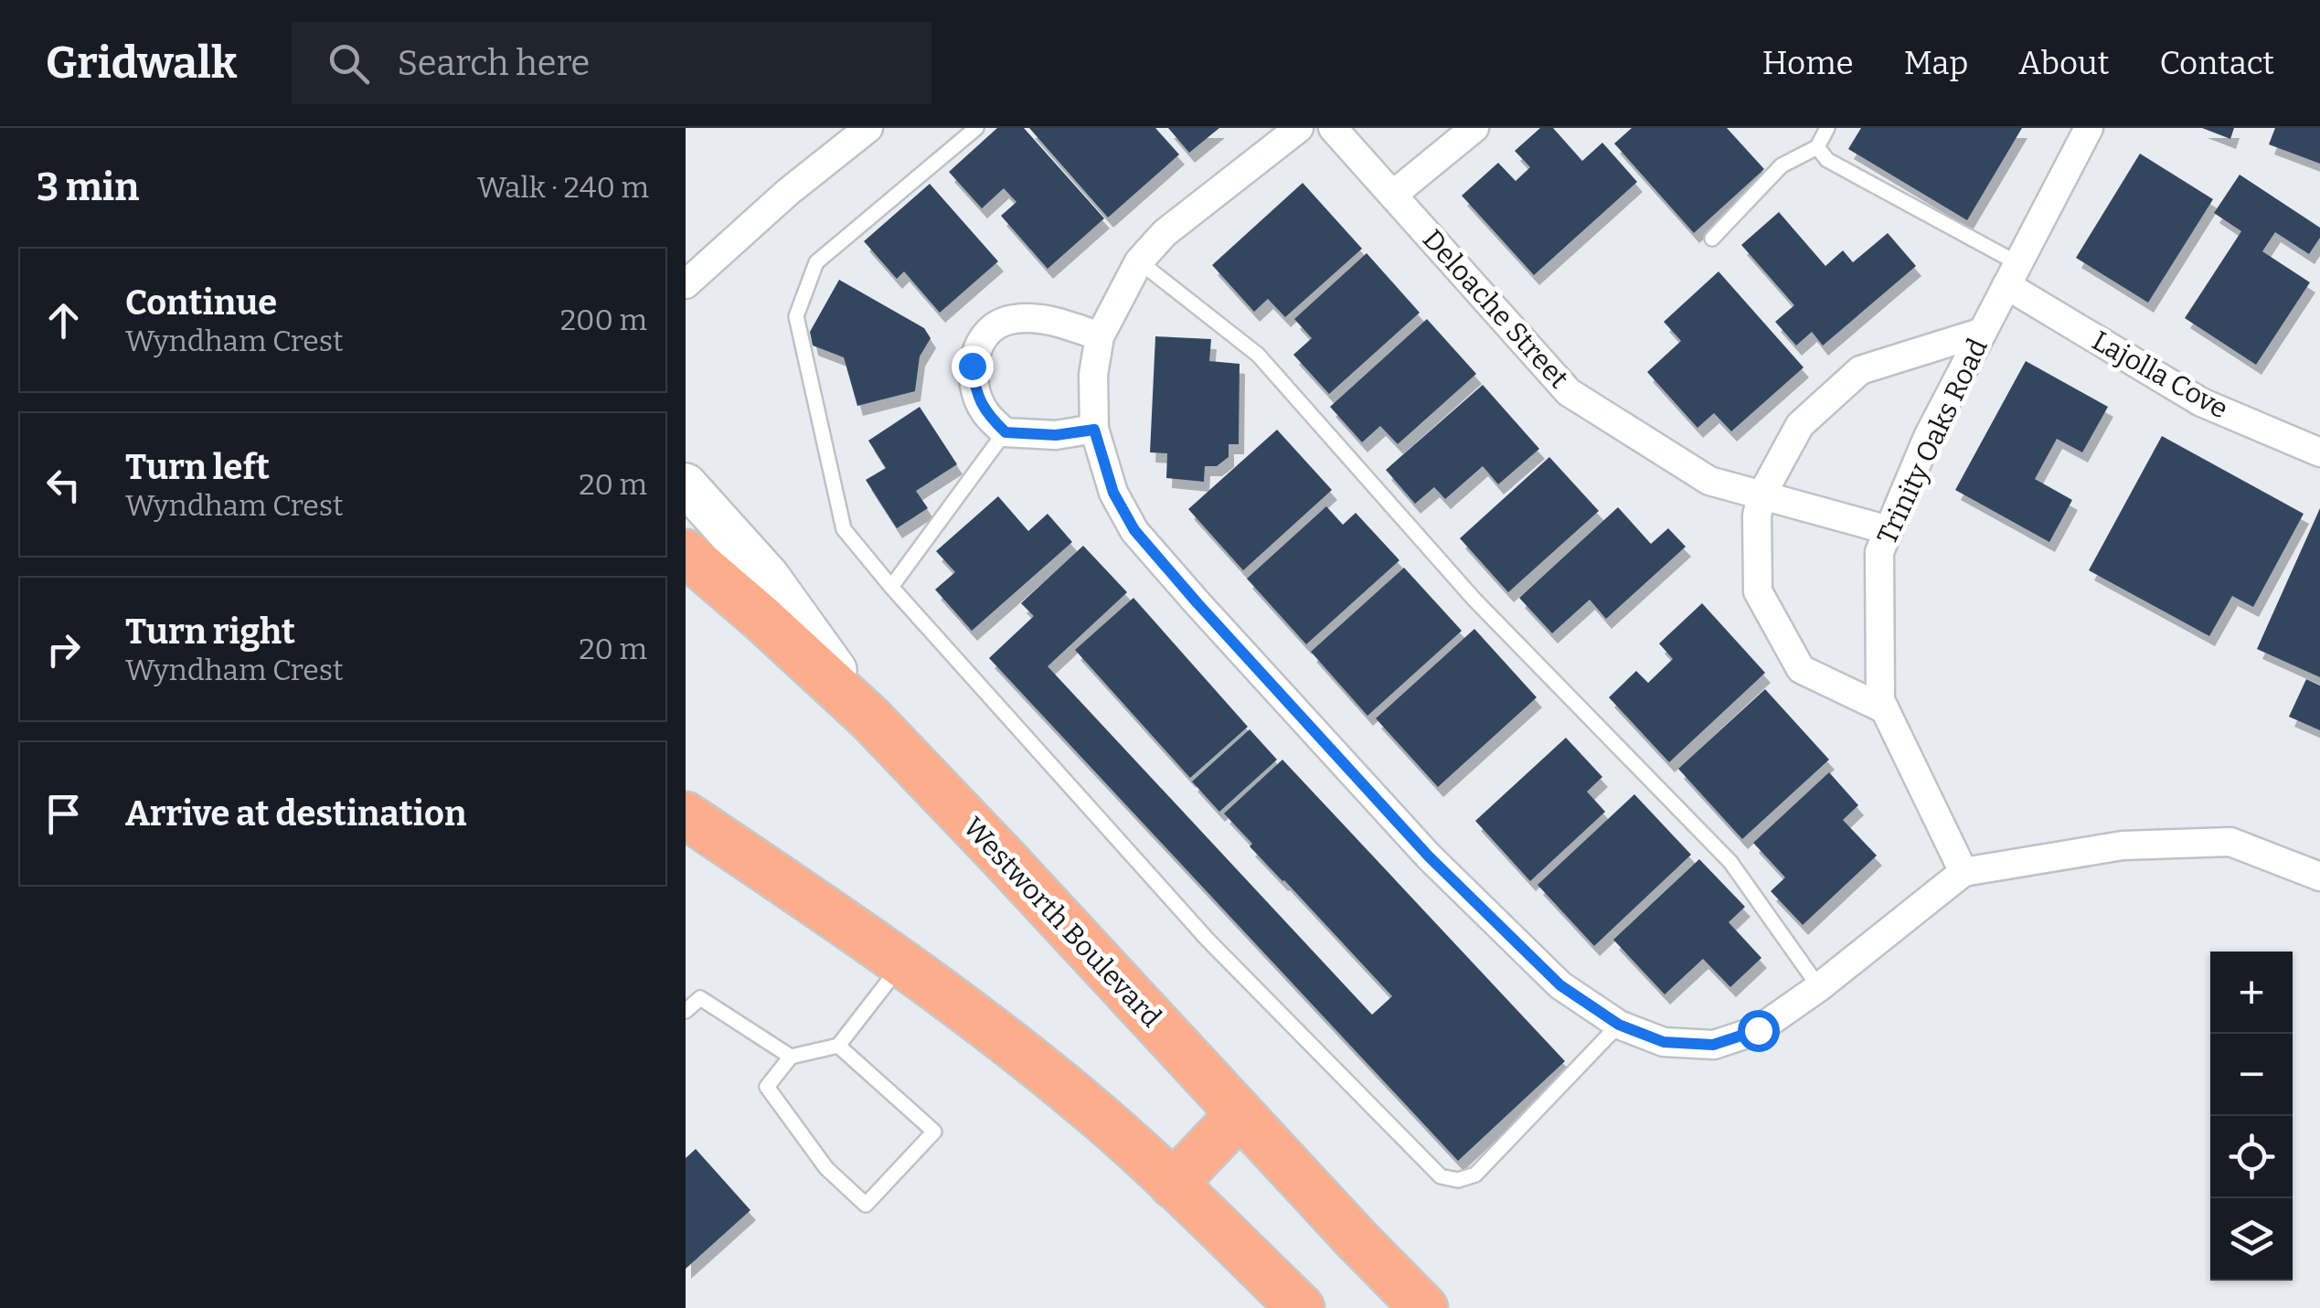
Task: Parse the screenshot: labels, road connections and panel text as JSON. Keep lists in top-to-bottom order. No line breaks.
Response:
{"streets":{"main road":["Westworth Boulevard"],"street":["Deloache Street","Lajolla Cove","Trinity Oaks Road"]},"crossings":[["Deloache Street","Trinity Oaks Road"],["Lajolla Cove","Trinity Oaks Road"]],"page":{"header":"Gridwalk","search":"Search here","nav":["Home","Map","About","Contact"],"heading":["3 min","Walk · 240 m"],"list":[["Continue","Wyndham Crest","200 m"],["Turn left","Wyndham Crest","20 m"],["Turn right","Wyndham Crest","20 m"],"Arrive at destination"],"map_buttons":["+","−"]}}
